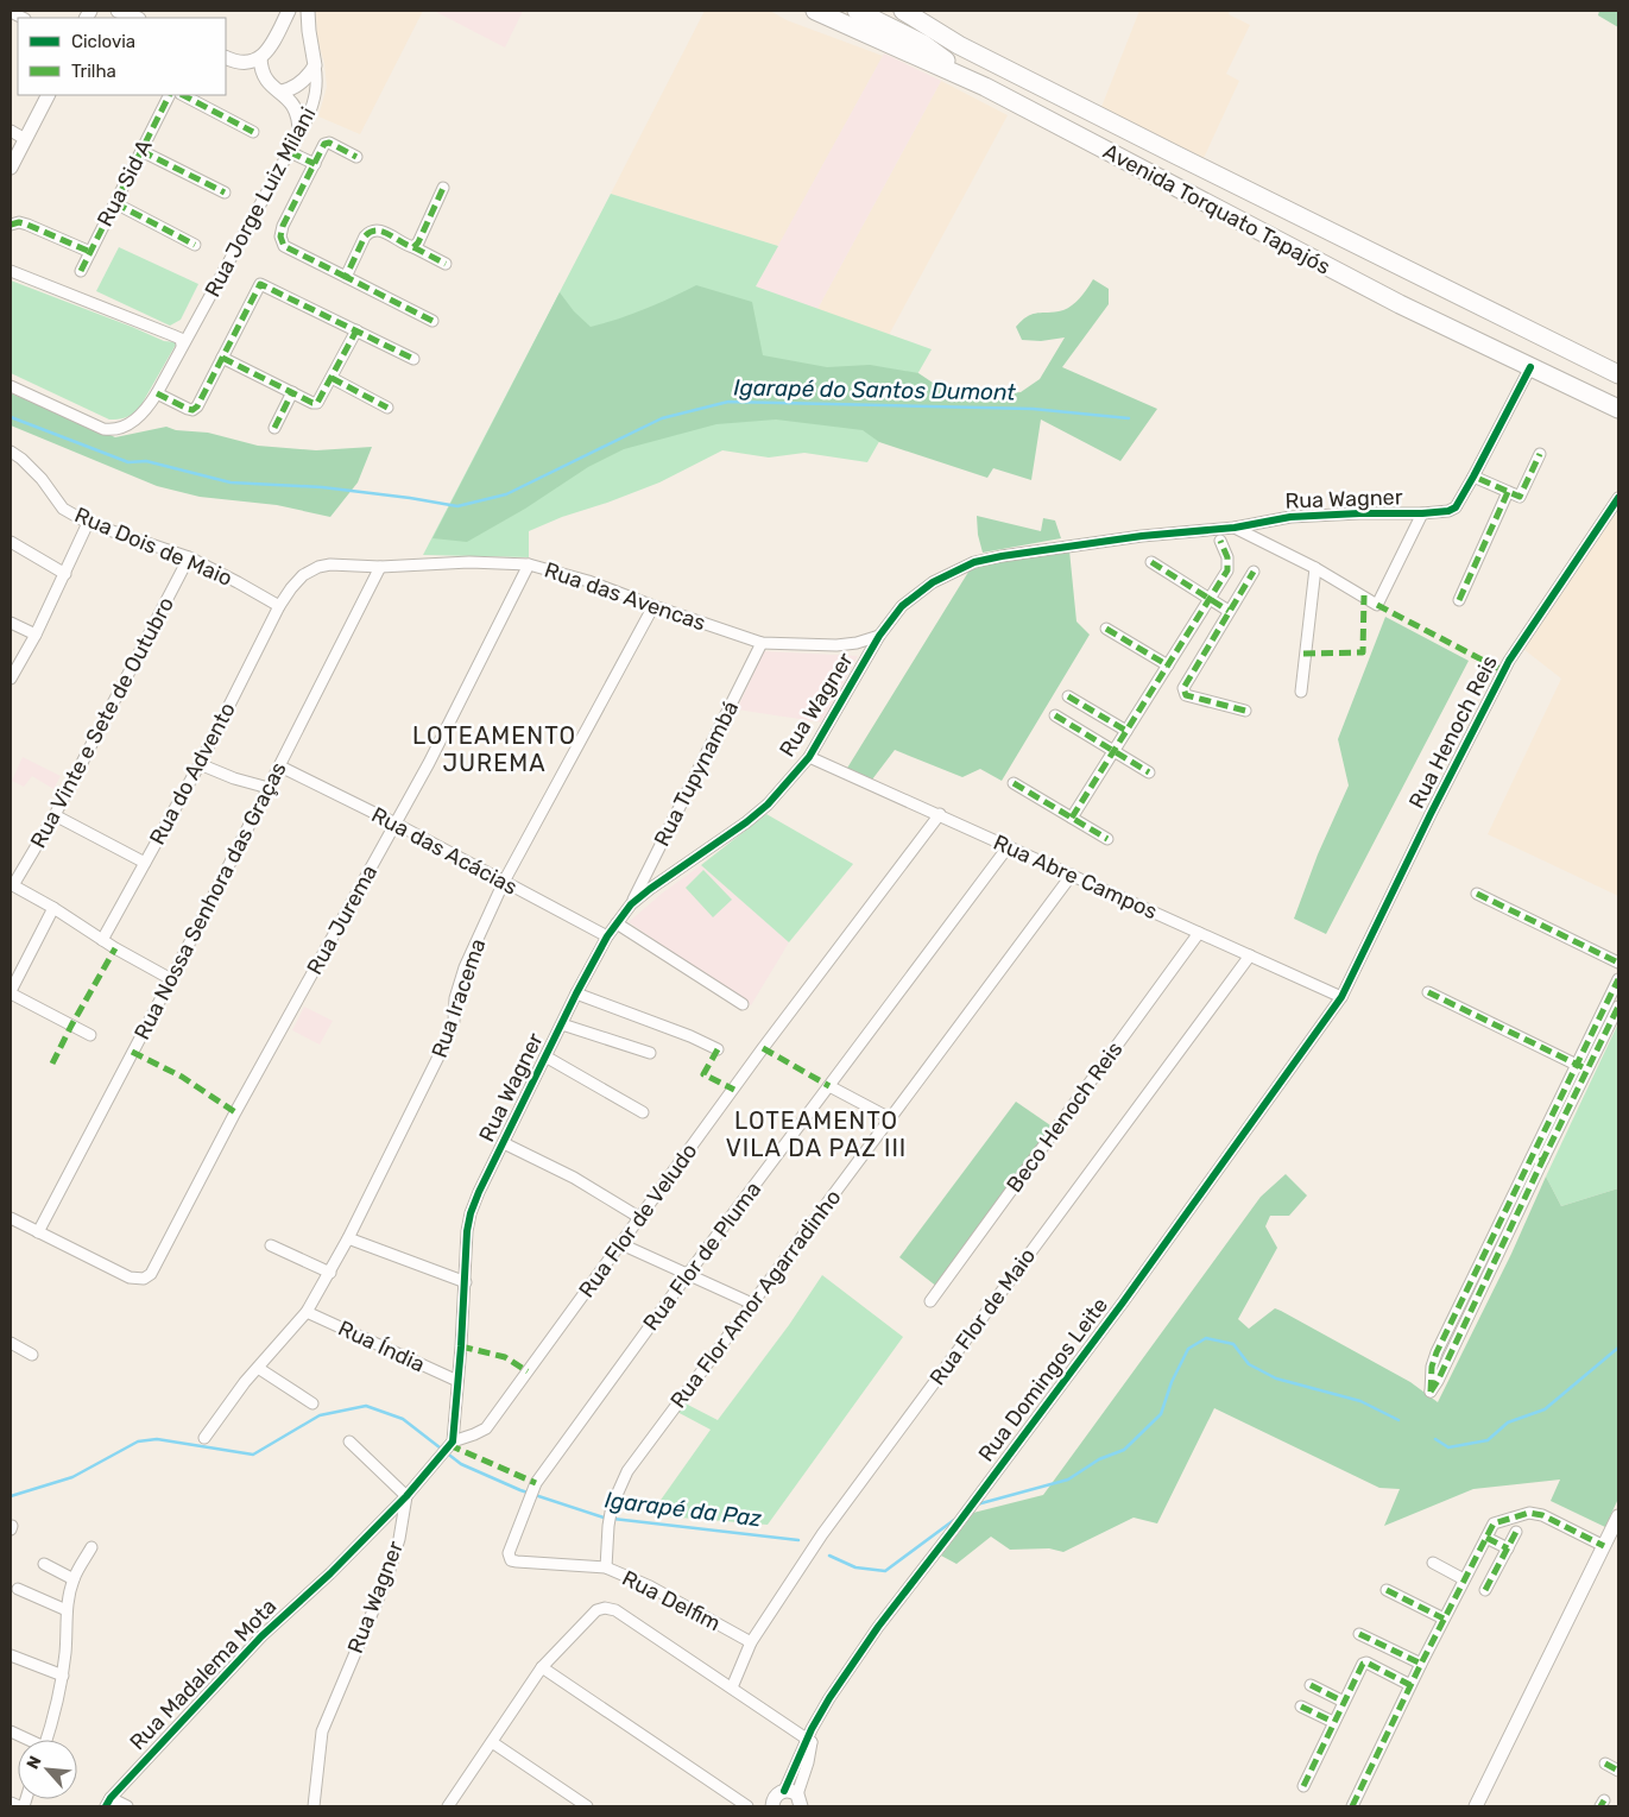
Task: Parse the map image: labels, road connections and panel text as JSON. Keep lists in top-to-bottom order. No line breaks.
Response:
{"streets":{"highway":["Avenida Torquato Tapajós"],"street":["Rua Sid A","Rua Jorge Luiz Milani","Rua Wagner","Rua Dois de Maio","Rua das Avencas","Rua Vinte e Sete de Outubro","Rua Henoch Reis","Rua do Advento","Rua Tupynambá","Rua das Acácias","Rua Abre Campos","Rua Nossa Senhora das Graças","Rua Jurema","Rua Iracema","Beco Henoch Reis","Rua Flor de Veludo","Rua Flor de Pluma","Rua Flor Amor Agarradinho","Rua Flor de Maio","Rua Índia","Rua Domingos Leite","Rua Delfim","Rua Madalema Mota"]},"crossings":[["Avenida Torquato Tapajós","Rua Wagner"],["Rua Wagner","Rua das Avencas"],["Rua Wagner","Rua Tupynambá"],["Rua Wagner","Rua das Acácias"],["Rua Wagner","Rua Abre Campos"],["Rua Wagner","Rua Flor de Veludo"],["Rua Wagner","Rua Índia"],["Rua Wagner","Rua Madalema Mota"],["Rua Dois de Maio","Rua das Avencas"],["Rua Dois de Maio","Rua Vinte e Sete de Outubro"],["Rua Dois de Maio","Rua do Advento"],["Rua das Avencas","Rua do Advento"],["Rua das Avencas","Rua Tupynambá"],["Rua das Avencas","Rua Nossa Senhora das Graças"],["Rua das Avencas","Rua Jurema"],["Rua das Avencas","Rua Iracema"],["Rua Henoch Reis","Rua Abre Campos"],["Rua Henoch Reis","Rua Domingos Leite"],["Rua das Acácias","Rua Nossa Senhora das Graças"],["Rua das Acácias","Rua Jurema"],["Rua das Acácias","Rua Iracema"],["Rua Abre Campos","Beco Henoch Reis"],["Rua Abre Campos","Rua Flor de Veludo"],["Rua Abre Campos","Rua Flor de Pluma"],["Rua Abre Campos","Rua Flor Amor Agarradinho"],["Rua Abre Campos","Rua Flor de Maio"],["Rua Abre Campos","Rua Domingos Leite"],["Rua Nossa Senhora das Graças","Rua Jurema"],["Rua Iracema","Rua Índia"],["Rua Flor de Pluma","Rua Delfim"],["Rua Flor Amor Agarradinho","Rua Delfim"],["Rua Flor de Maio","Rua Delfim"]],"districts":["LOTEAMENTO JUREMA","LOTEAMENTO VILA DA PAZ III"],"water":["Igarapé do Santos Dumont","Igarapé da Paz"],"legend":["Ciclovia","Trilha"],"north":"top left"}
